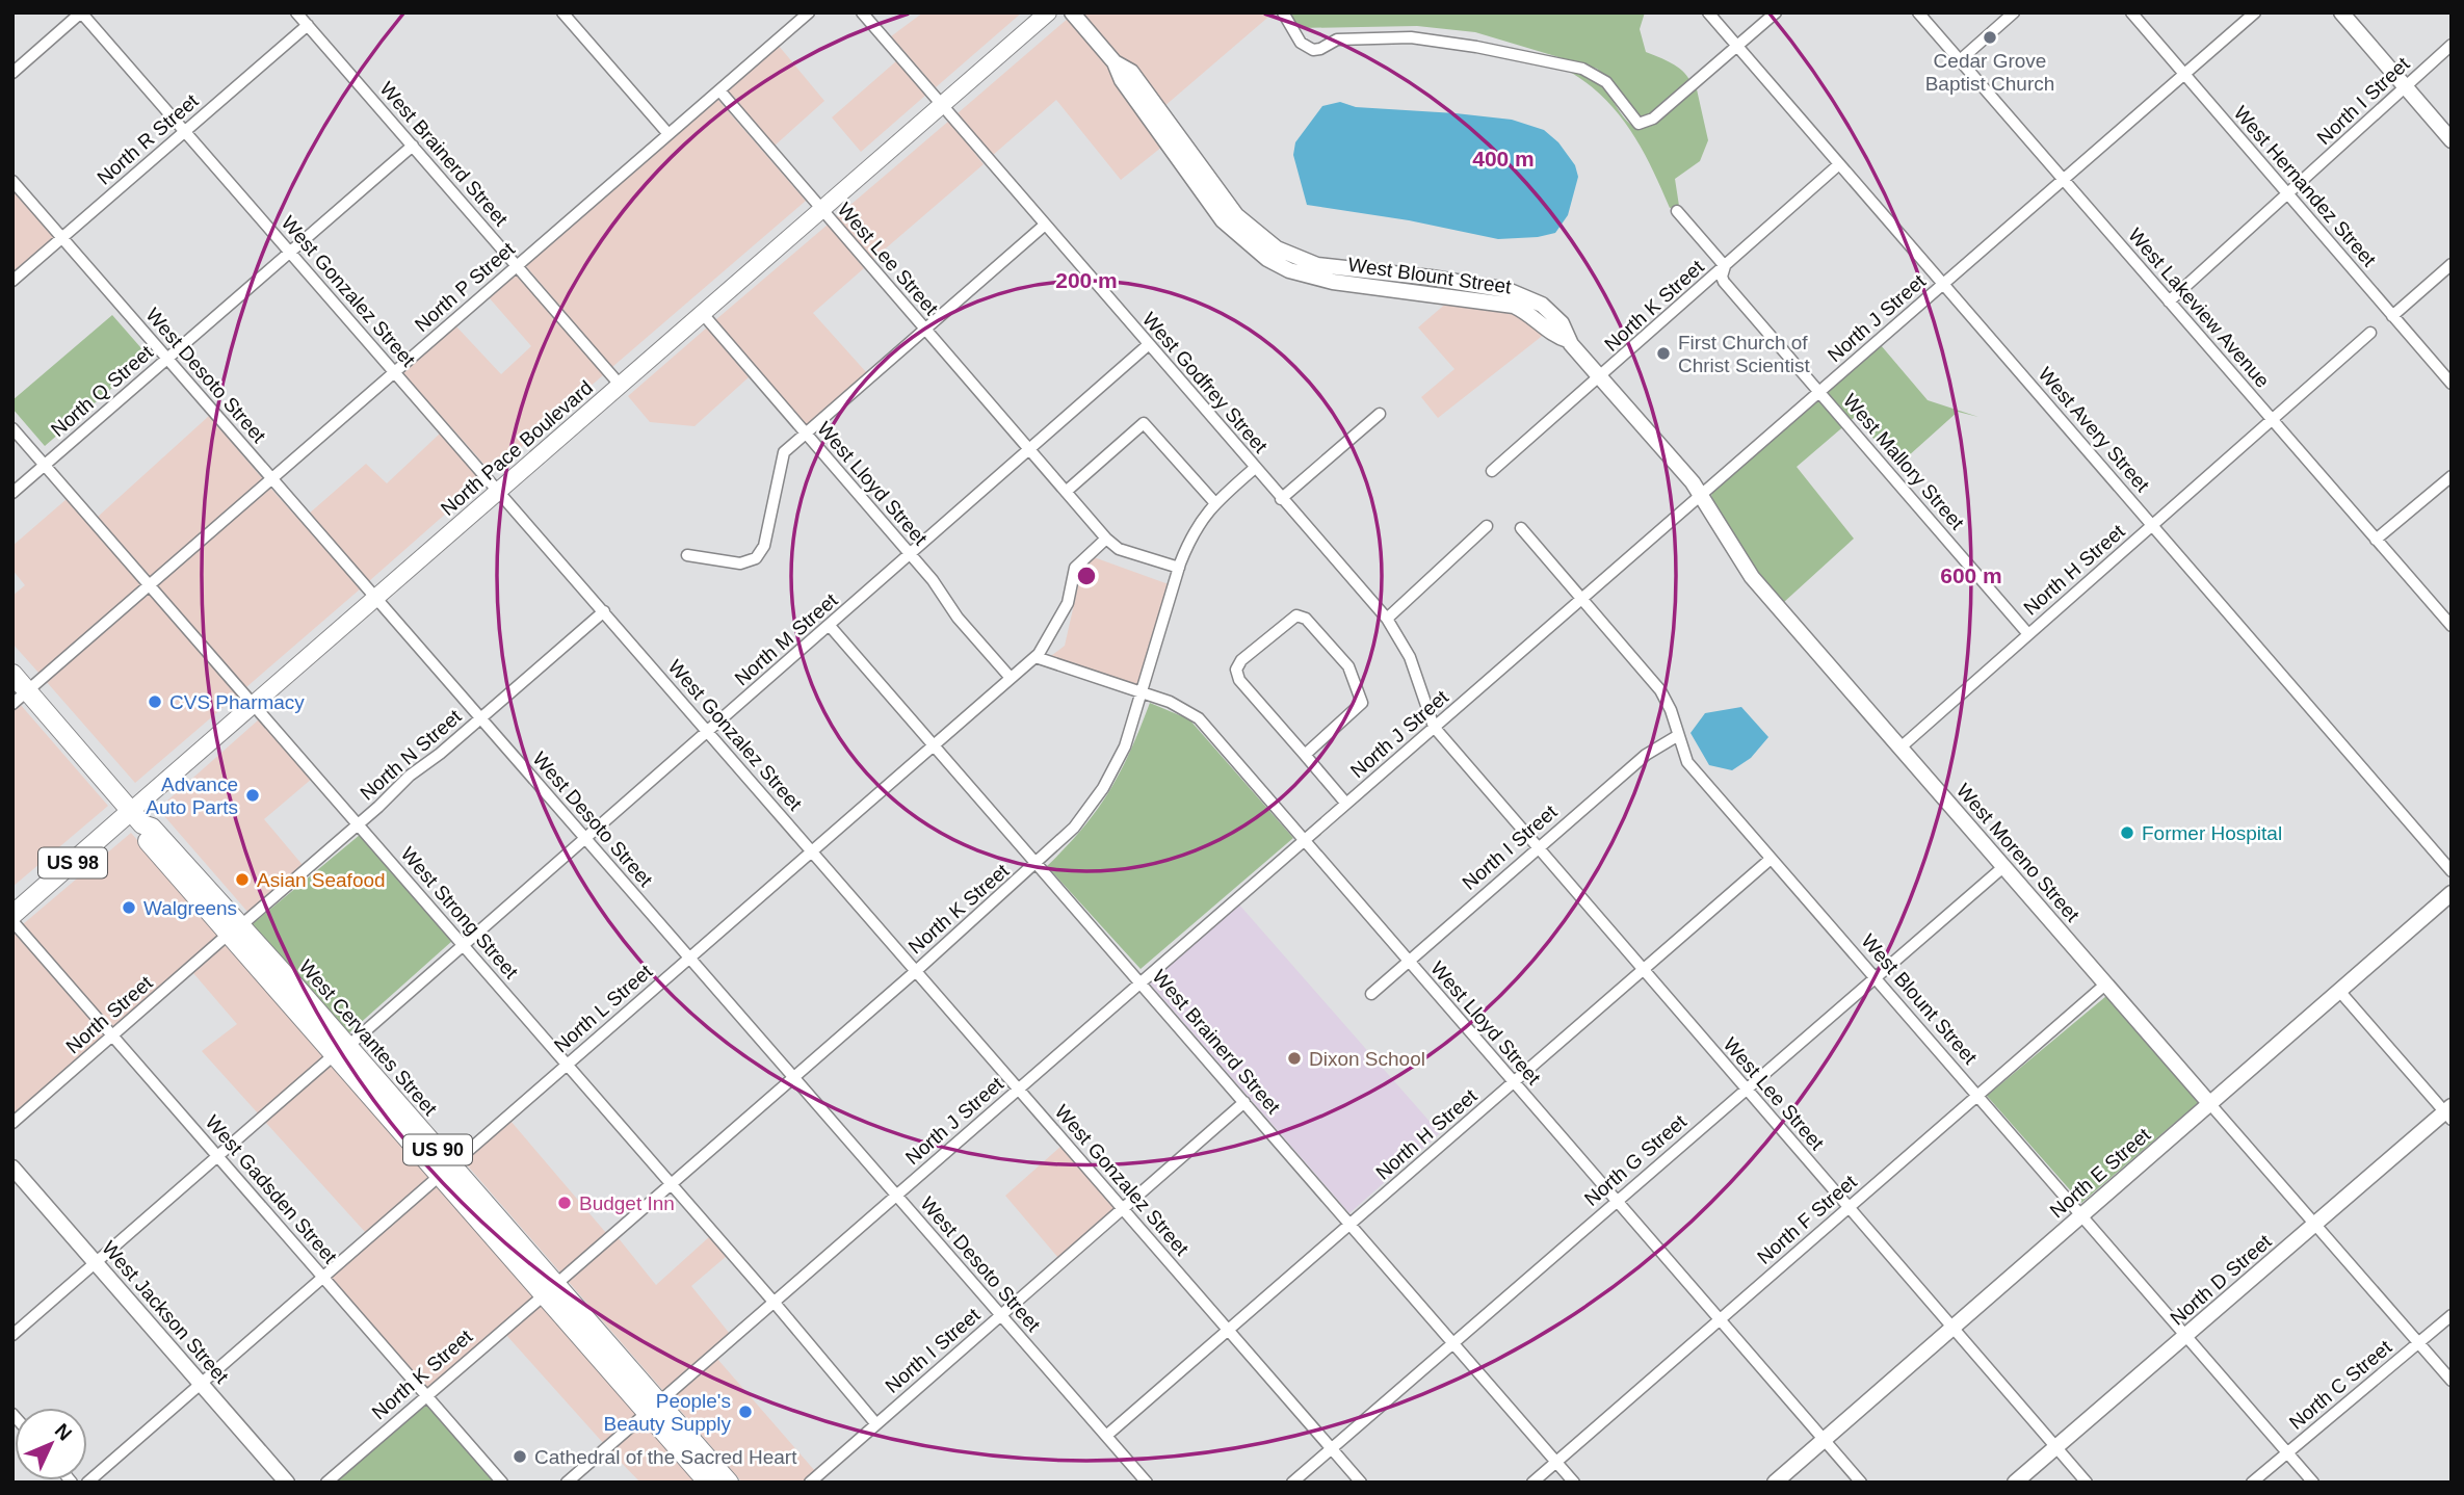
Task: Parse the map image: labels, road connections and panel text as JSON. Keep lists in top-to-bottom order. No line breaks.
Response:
{"streets":{"main road":["North Pace Boulevard","US 98","West Cervantes Street","US 90"],"street":["North I Street","North R Street","West Brainerd Street","West Hernandez Street","West Lee Street","West Blount Street","North P Street","West Gonzalez Street","North K Street","West Lakeview Avenue","North J Street","West Desoto Street","West Godfrey Street","North Q Street","West Avery Street","West Mallory Street","West Lloyd Street","North H Street","North M Street","North N Street","West Moreno Street","West Strong Street","North L Street","North Street","North G Street","North E Street","West Gadsden Street","North F Street","North D Street","West Jackson Street","North C Street"]},"crossings":[["North I Street","West Brainerd Street"],["North I Street","West Hernandez Street"],["North I Street","West Lee Street"],["North I Street","West Blount Street"],["North I Street","West Gonzalez Street"],["North I Street","West Lakeview Avenue"],["North I Street","West Desoto Street"],["North I Street","West Lloyd Street"],["North I Street","West Strong Street"],["North R Street","West Brainerd Street"],["North R Street","West Gonzalez Street"],["North R Street","West Desoto Street"],["West Brainerd Street","North P Street"],["West Brainerd Street","North K Street"],["West Brainerd Street","North J Street"],["West Brainerd Street","North Q Street"],["West Brainerd Street","North Pace Boulevard"],["West Brainerd Street","North H Street"],["West Brainerd Street","North M Street"],["West Brainerd Street","North L Street"],["West Brainerd Street","North G Street"],["West Brainerd Street","North F Street"],["West Hernandez Street","North J Street"],["West Lee Street","North P Street"],["West Lee Street","North J Street"],["West Lee Street","West Godfrey Street"],["West Lee Street","North Pace Boulevard"],["West Lee Street","North H Street"],["West Lee Street","North M Street"],["West Lee Street","North L Street"],["West Lee Street","North G Street"],["West Lee Street","North E Street"],["West Lee Street","North F Street"],["West Lee Street","North D Street"],["West Blount Street","North J Street"],["West Blount Street","North H Street"],["West Blount Street","West Moreno Street"],["West Blount Street","North G Street"],["West Blount Street","North E Street"],["West Blount Street","North F Street"],["West Blount Street","North D Street"],["West Blount Street","North C Street"],["North P Street","West Gonzalez Street"],["North P Street","West Desoto Street"],["North P Street","West Strong Street"],["North P Street","West Cervantes Street"],["West Gonzalez Street","North K Street"],["West Gonzalez Street","North J Street"],["West Gonzalez Street","North Q Street"],["West Gonzalez Street","North Pace Boulevard"],["West Gonzalez Street","North H Street"],["West Gonzalez Street","North M Street"],["West Gonzalez Street","North N Street"],["West Gonzalez Street","North L Street"],["West Gonzalez Street","North G Street"],["North K Street","West Desoto Street"],["North K Street","West Godfrey Street"],["North K Street","West Avery Street"],["North K Street","West Mallory Street"],["North K Street","West Lloyd Street"],["North K Street","West Moreno Street"],["North K Street","West Strong Street"],["North K Street","West Cervantes Street"],["North K Street","West Gadsden Street"],["West Lakeview Avenue","North J Street"],["West Lakeview Avenue","North H Street"],["North J Street","West Desoto Street"],["North J Street","West Godfrey Street"],["North J Street","West Avery Street"],["North J Street","West Mallory Street"],["North J Street","West Lloyd Street"],["North J Street","West Moreno Street"],["North J Street","West Strong Street"],["North J Street","West Cervantes Street"],["West Desoto Street","North Q Street"],["West Desoto Street","North Pace Boulevard"],["West Desoto Street","North H Street"],["West Desoto Street","North M Street"],["West Desoto Street","North N Street"],["West Desoto Street","North L Street"],["West Godfrey Street","North Pace Boulevard"],["West Godfrey Street","North M Street"],["North Q Street","West Strong Street"],["West Avery Street","North H Street"],["North Pace Boulevard","West Lloyd Street"],["North Pace Boulevard","West Strong Street"],["North Pace Boulevard","West Cervantes Street"],["West Mallory Street","North H Street"],["West Lloyd Street","North H Street"],["West Lloyd Street","North M Street"],["West Lloyd Street","North L Street"],["West Lloyd Street","North G Street"],["West Lloyd Street","North E Street"],["West Lloyd Street","North F Street"],["North H Street","West Moreno Street"],["North M Street","West Strong Street"],["North M Street","West Cervantes Street"],["North M Street","West Gadsden Street"],["North M Street","West Jackson Street"],["North N Street","West Strong Street"],["North N Street","North Street"],["North N Street","West Cervantes Street"],["West Moreno Street","North G Street"],["West Moreno Street","North E Street"],["West Moreno Street","North F Street"],["West Moreno Street","North D Street"],["West Moreno Street","North C Street"],["West Strong Street","North L Street"],["North L Street","West Cervantes Street"],["North L Street","West Gadsden Street"],["North L Street","West Jackson Street"],["North Street","West Cervantes Street"],["North Street","West Gadsden Street"]],"places":["Cedar Grove Baptist Church","First Church of Christ Scientist","CVS Pharmacy","Advance Auto Parts","Former Hospital","Asian Seafood","Walgreens","Dixon School","Budget Inn","People's Beauty Supply","Cathedral of the Sacred Heart"],"north":"top right","rings":["400 m","200 m","600 m"]}
